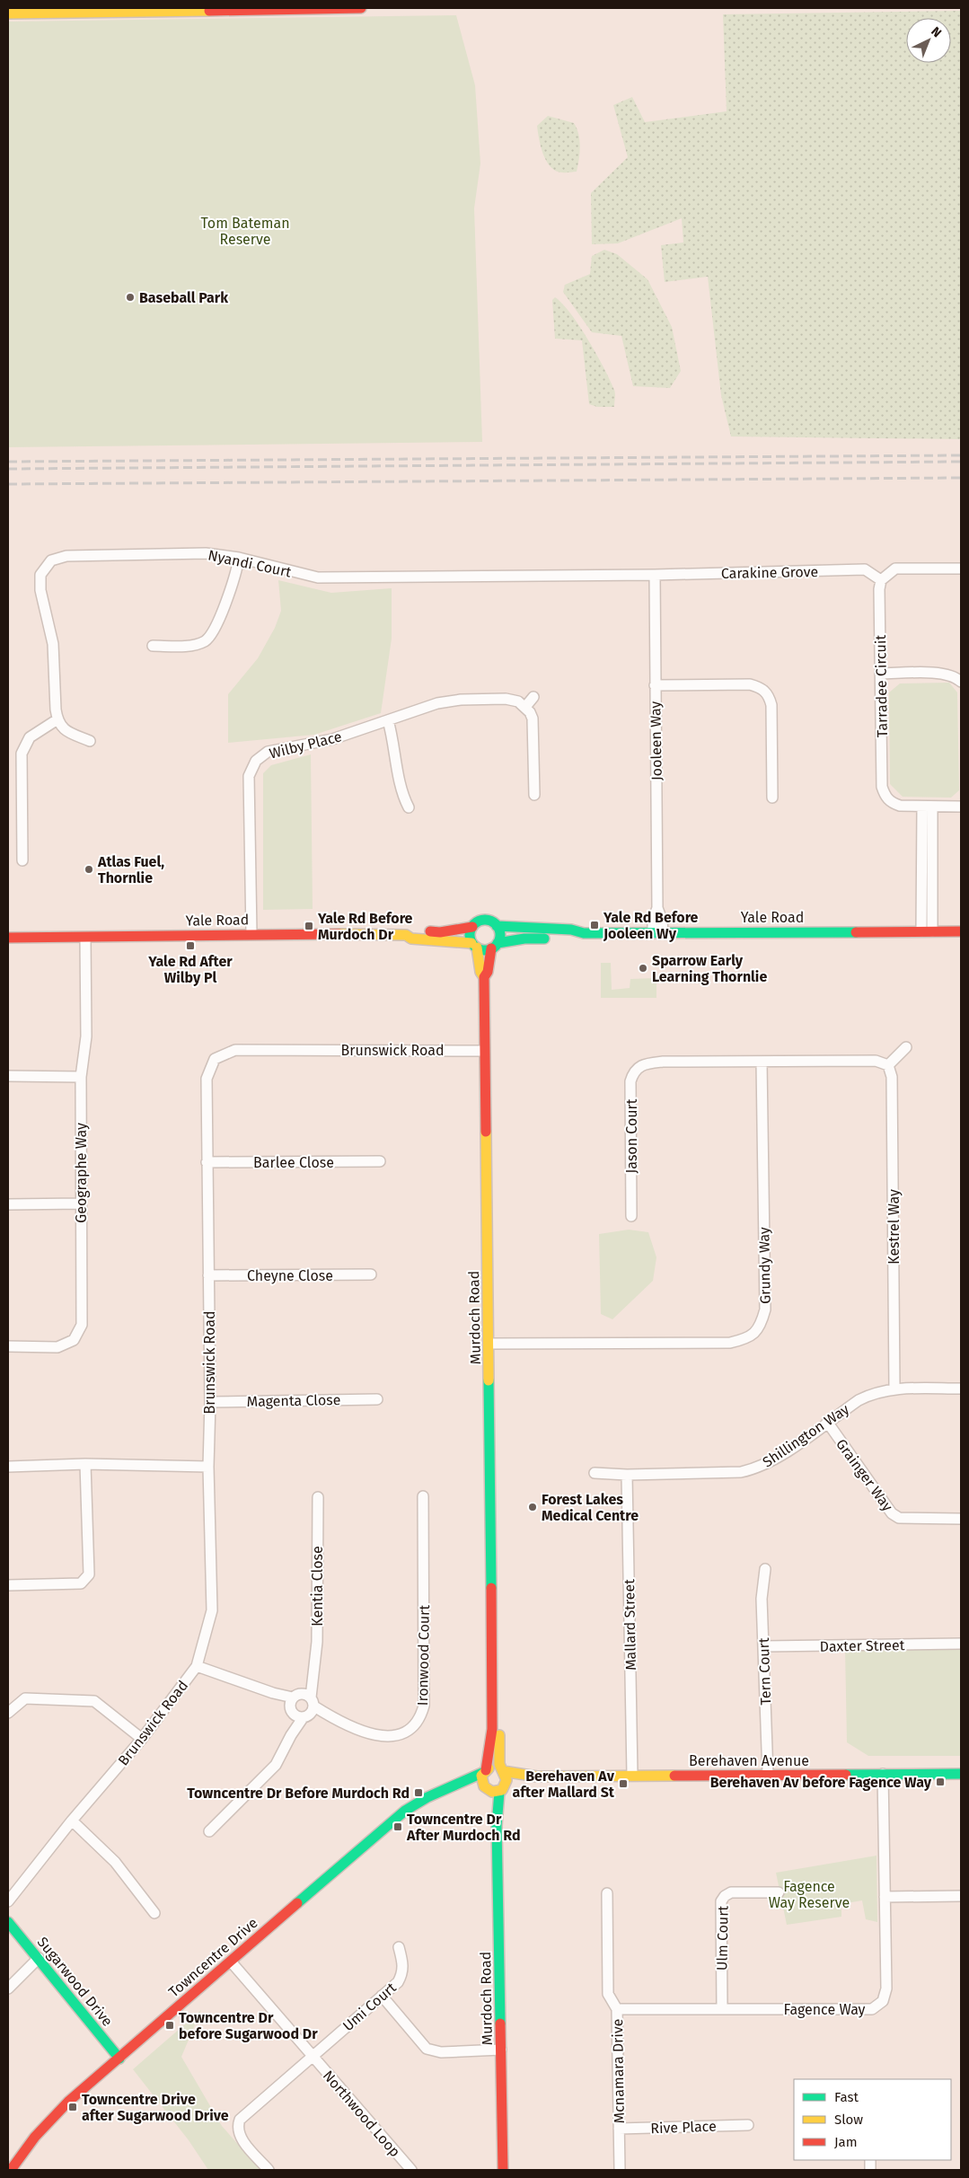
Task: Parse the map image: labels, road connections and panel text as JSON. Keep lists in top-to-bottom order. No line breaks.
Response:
{"streets":{"main road":["Yale Road","Murdoch Road","Berehaven Avenue","Towncentre Drive","Sugarwood Drive"],"street":["Nyandi Court","Carakine Grove","Tarradee Circuit","Jooleen Way","Wilby Place","Brunswick Road","Jason Court","Barlee Close","Geographe Way","Kestrel Way","Grundy Way","Cheyne Close","Magenta Close","Shillington Way","Grainger Way","Kentia Close","Mallard Street","Daxter Street","Ironwood Court","Tern Court","Ulm Court","Umi Court","Fagence Way","Mcnamara Drive","Northwood Loop","Rive Place"]},"crossings":[["Nyandi Court","Carakine Grove"],["Nyandi Court","Jooleen Way"],["Carakine Grove","Tarradee Circuit"],["Carakine Grove","Jooleen Way"],["Jooleen Way","Yale Road"],["Wilby Place","Yale Road"],["Yale Road","Geographe Way"],["Yale Road","Murdoch Road"],["Brunswick Road","Barlee Close"],["Brunswick Road","Cheyne Close"],["Brunswick Road","Murdoch Road"],["Brunswick Road","Magenta Close"],["Brunswick Road","Ironwood Court"],["Jason Court","Grundy Way"],["Kestrel Way","Shillington Way"],["Grundy Way","Murdoch Road"],["Murdoch Road","Berehaven Avenue"],["Murdoch Road","Towncentre Drive"],["Shillington Way","Grainger Way"],["Shillington Way","Mallard Street"],["Kentia Close","Ironwood Court"],["Mallard Street","Berehaven Avenue"],["Daxter Street","Tern Court"],["Tern Court","Berehaven Avenue"],["Berehaven Avenue","Towncentre Drive"],["Berehaven Avenue","Fagence Way"],["Ulm Court","Fagence Way"],["Towncentre Drive","Sugarwood Drive"],["Towncentre Drive","Northwood Loop"],["Umi Court","Northwood Loop"],["Fagence Way","Mcnamara Drive"],["Mcnamara Drive","Rive Place"]],"parks":["Tom Bateman Reserve","Fagence Way Reserve"],"places":{"other":["Baseball Park","Atlas Fuel, Thornlie","Sparrow Early Learning Thornlie","Forest Lakes Medical Centre"],"transit":["Yale Rd Before Jooleen Wy","Yale Rd Before Murdoch Dr","Yale Rd After Wilby Pl","Berehaven Av before Fagence Way","Berehaven Av after Mallard St","Towncentre Dr Before Murdoch Rd","Towncentre Dr After Murdoch Rd","Towncentre Dr before Sugarwood Dr","Towncentre Drive after Sugarwood Drive"]},"legend":["Fast","Slow","Jam"],"north":"top right"}
